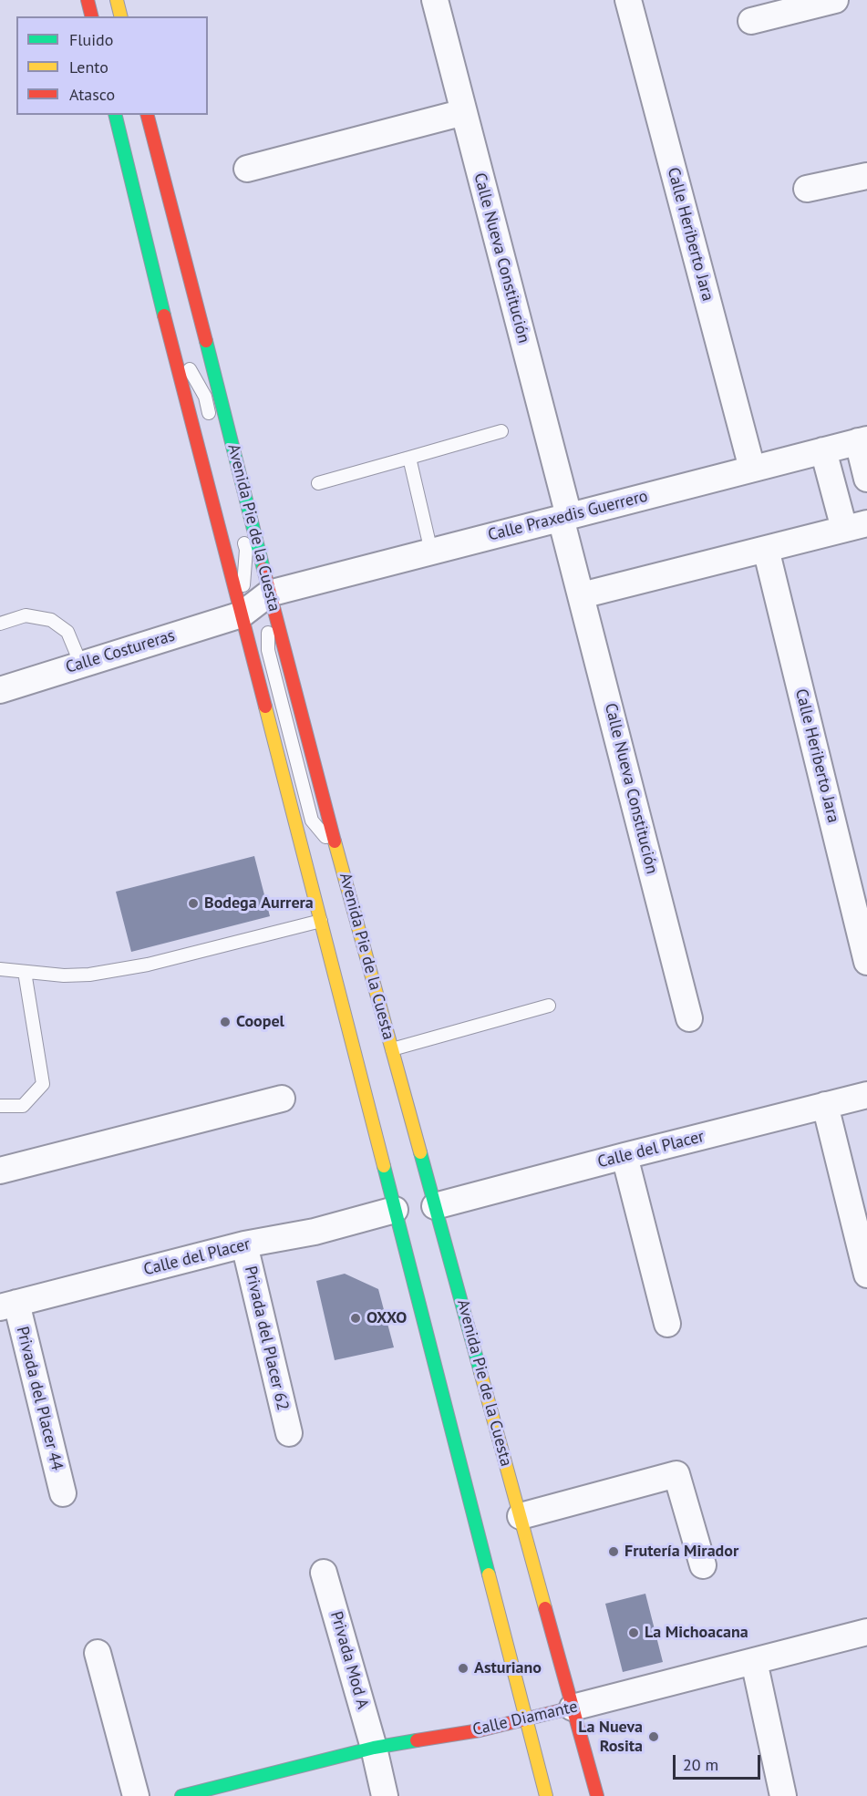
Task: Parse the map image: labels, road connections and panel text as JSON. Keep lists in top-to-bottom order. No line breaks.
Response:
{"streets":{"main road":["Avenida Pie de la Cuesta","Calle Diamante"],"street":["Calle Heriberto Jara","Calle Nueva Constitución","Calle Praxedis Guerrero","Calle Costureras","Calle del Placer","Privada del Placer 62","Privada del Placer 44","Privada Mod A"]},"crossings":[["Calle Heriberto Jara","Calle Praxedis Guerrero"],["Calle Nueva Constitución","Calle Praxedis Guerrero"],["Calle Praxedis Guerrero","Avenida Pie de la Cuesta"],["Calle Praxedis Guerrero","Calle Costureras"],["Avenida Pie de la Cuesta","Calle Costureras"],["Avenida Pie de la Cuesta","Calle del Placer"],["Avenida Pie de la Cuesta","Calle Diamante"],["Calle del Placer","Privada del Placer 62"],["Calle del Placer","Privada del Placer 44"],["Privada Mod A","Calle Diamante"]],"places":["Bodega Aurrera","Coopel","OXXO","Frutería Mirador","La Michoacana","Asturiano","La Nueva Rosita"],"legend":["Fluido","Lento","Atasco"],"scale_bar":"20 m"}
